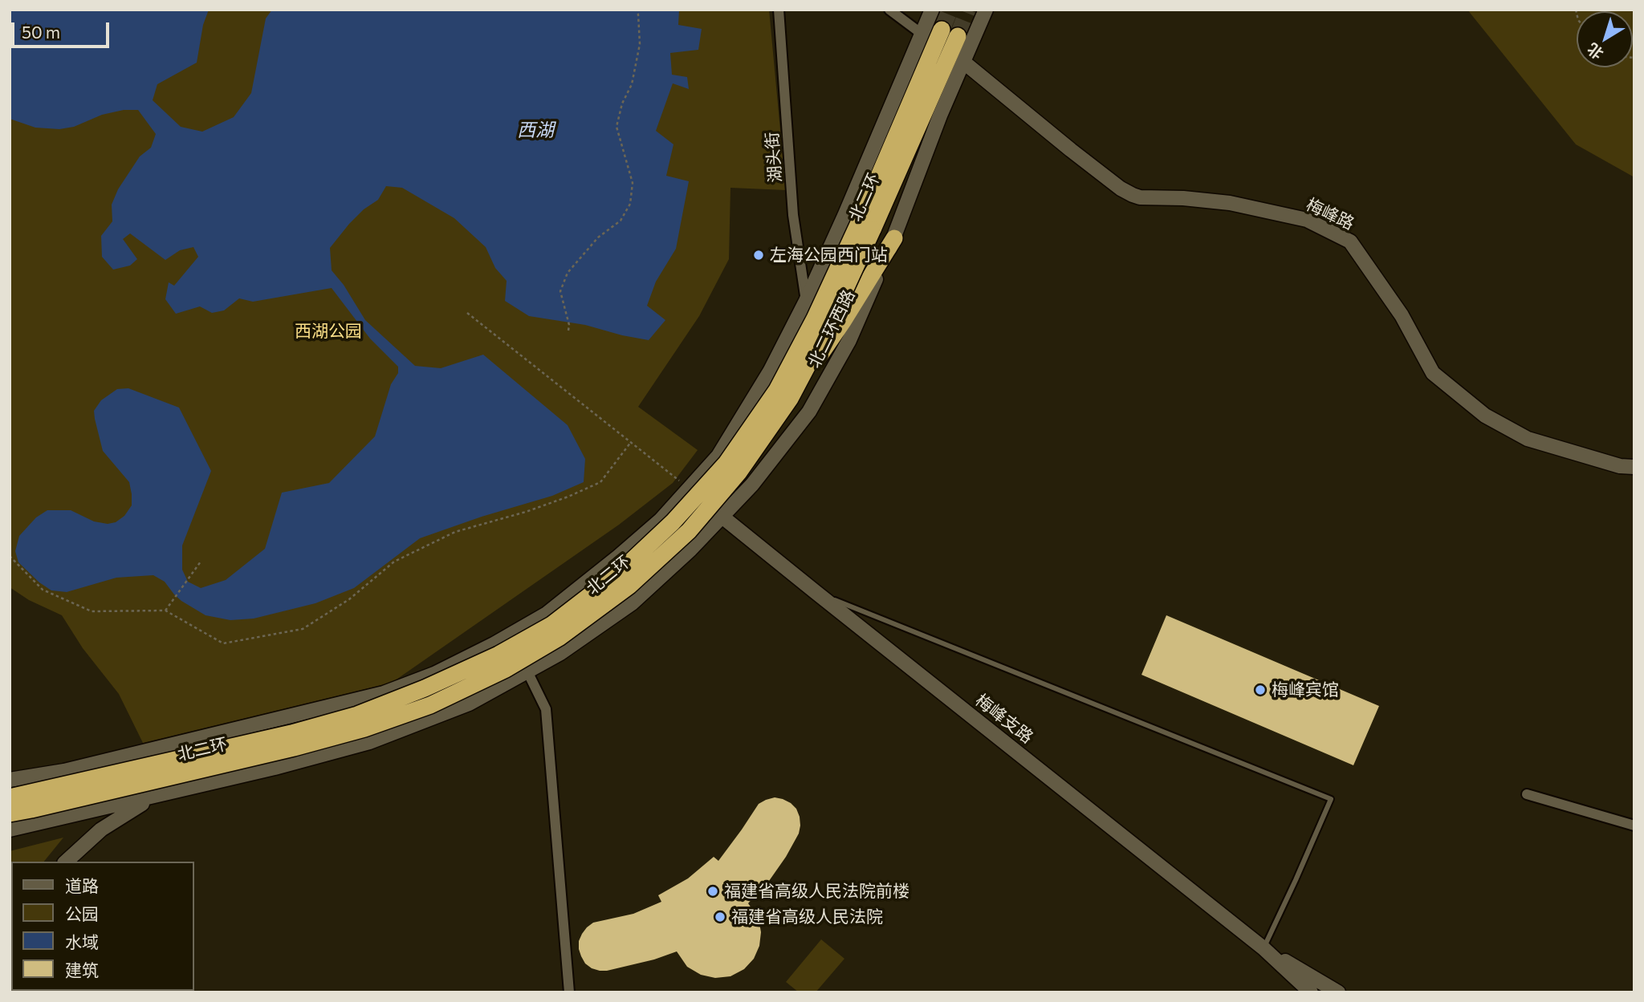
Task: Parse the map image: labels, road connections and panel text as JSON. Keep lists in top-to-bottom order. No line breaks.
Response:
{"streets":{"highway":["北二环"],"main road":["梅峰路","北二环西路","梅峰支路"],"street":["湖头街"]},"crossings":[["梅峰路","北二环西路"],["北二环西路","梅峰支路"]],"water":["西湖"],"parks":["西湖公园"],"places":["左海公园西门站","梅峰宾馆","福建省高级人民法院前楼","福建省高级人民法院"],"legend":["道路","公园","水域","建筑"],"scale_bar":"50 m","north":"bottom left"}
